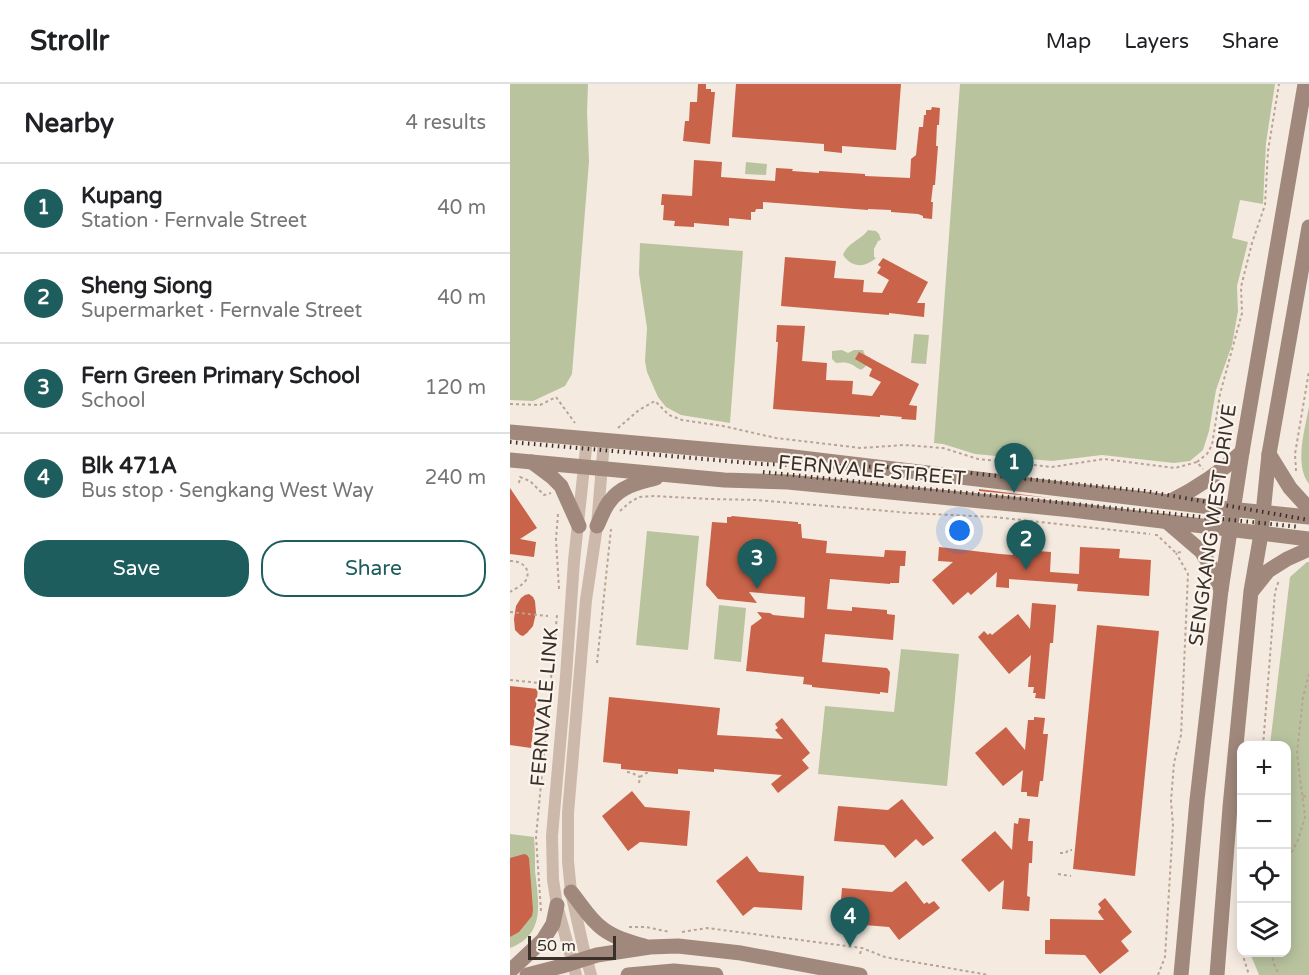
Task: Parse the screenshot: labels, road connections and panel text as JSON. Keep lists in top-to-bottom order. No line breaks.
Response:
{"streets":{"main road":["FERNVALE STREET","SENGKANG WEST DRIVE"],"street":["FERNVALE LINK"]},"crossings":[["FERNVALE STREET","SENGKANG WEST DRIVE"],["FERNVALE STREET","FERNVALE LINK"]],"scale_bar":"50 m","page":{"header":"Strollr","nav":["Map","Layers","Share"],"heading":["Nearby","4 results"],"list":[{"mark":"1","name":"Kupang","note":"Station · Fernvale Street","value":"40 m"},{"mark":"2","name":"Sheng Siong","note":"Supermarket · Fernvale Street","value":"40 m"},{"mark":"3","name":"Fern Green Primary School","note":"School","value":"120 m"},{"mark":"4","name":"Blk 471A","note":"Bus stop · Sengkang West Way","value":"240 m"}],"pins":["1","2","3","4"],"buttons":["Save","Share"],"map_buttons":["+","−"],"scale":"50 m"}}
